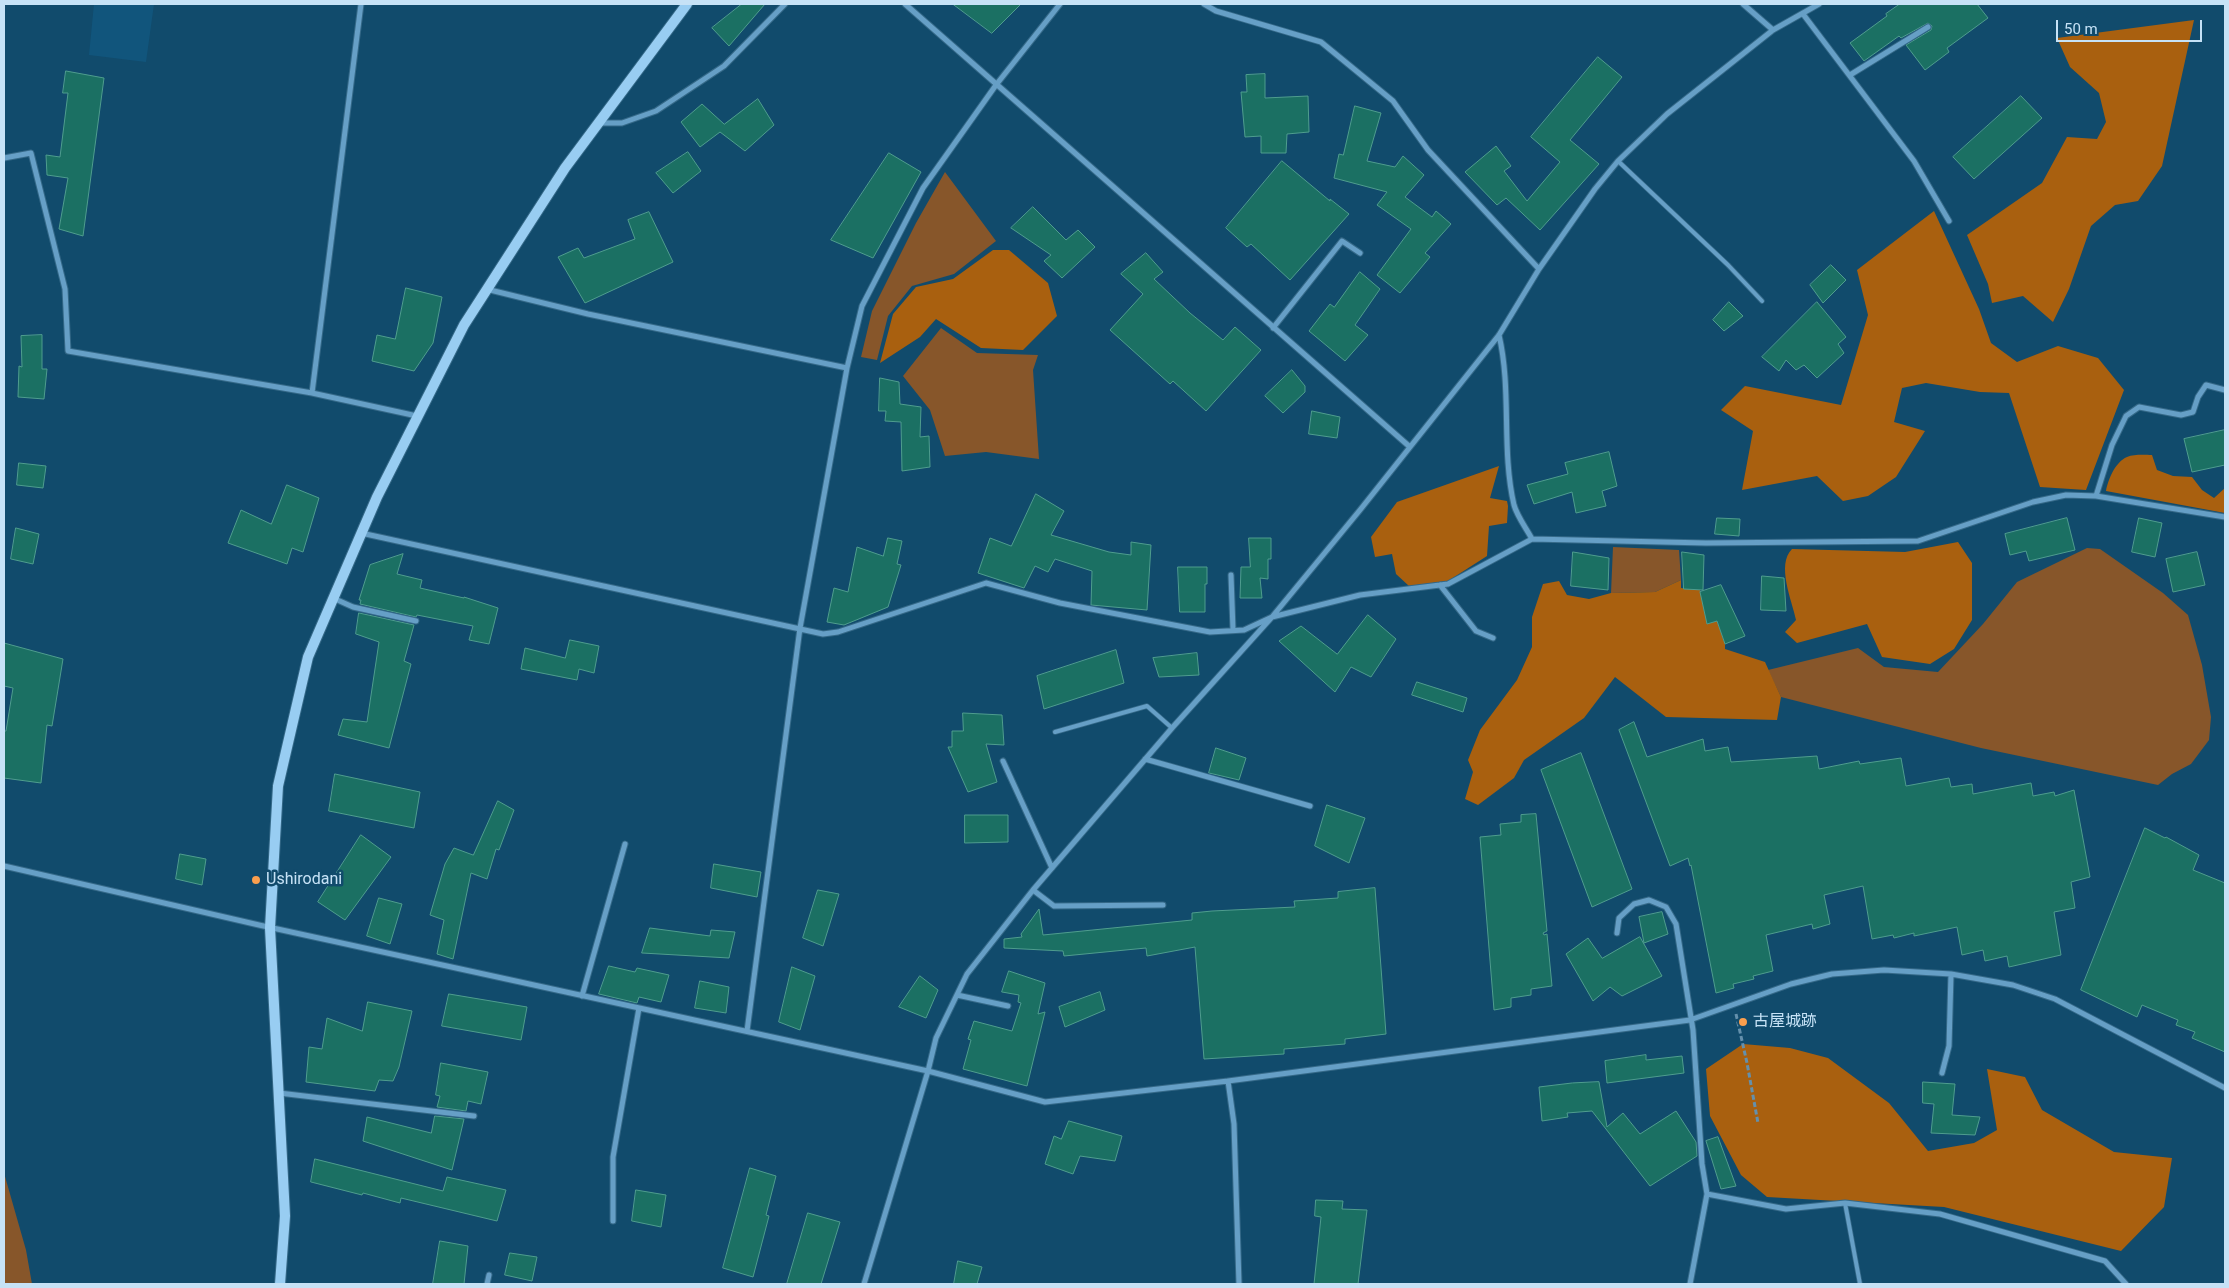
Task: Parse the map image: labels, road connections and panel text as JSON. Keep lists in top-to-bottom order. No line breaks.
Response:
{"places":["Ushirodani","古屋城跡"],"scale_bar":"50 m"}
